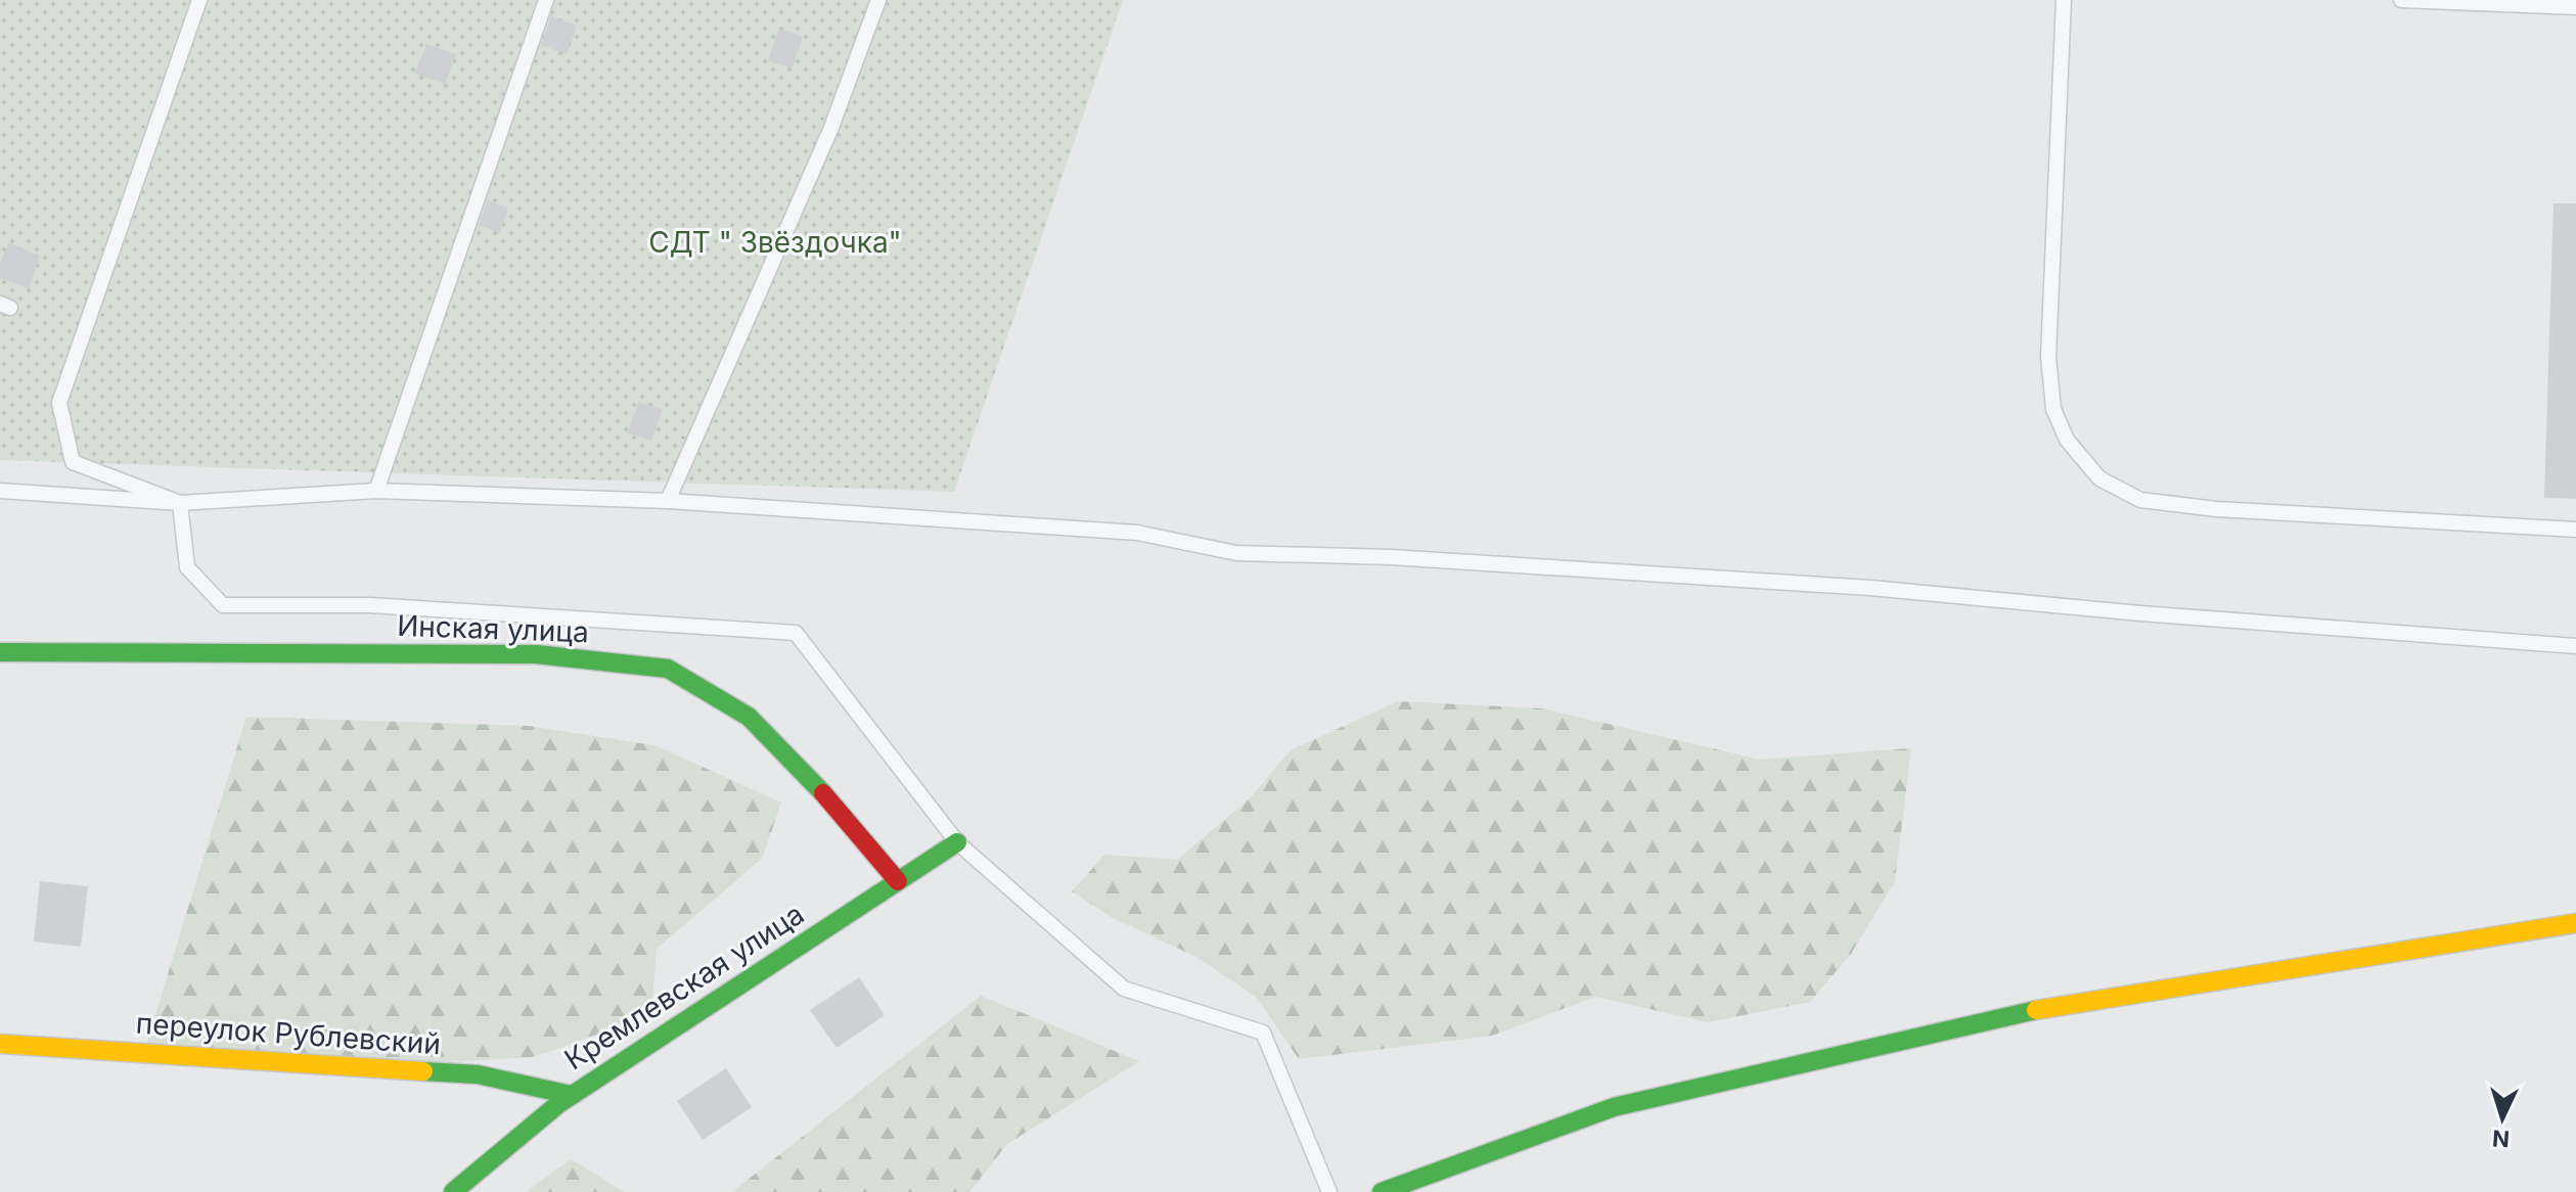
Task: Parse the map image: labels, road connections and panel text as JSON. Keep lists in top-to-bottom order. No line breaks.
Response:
{"streets":{"street":["Инская улица","Кремлевская улица","переулок Рублевский"]},"crossings":[["Инская улица","Кремлевская улица"],["Кремлевская улица","переулок Рублевский"]],"parks":["СДТ \" Звёздочка\""],"north":"bottom"}
